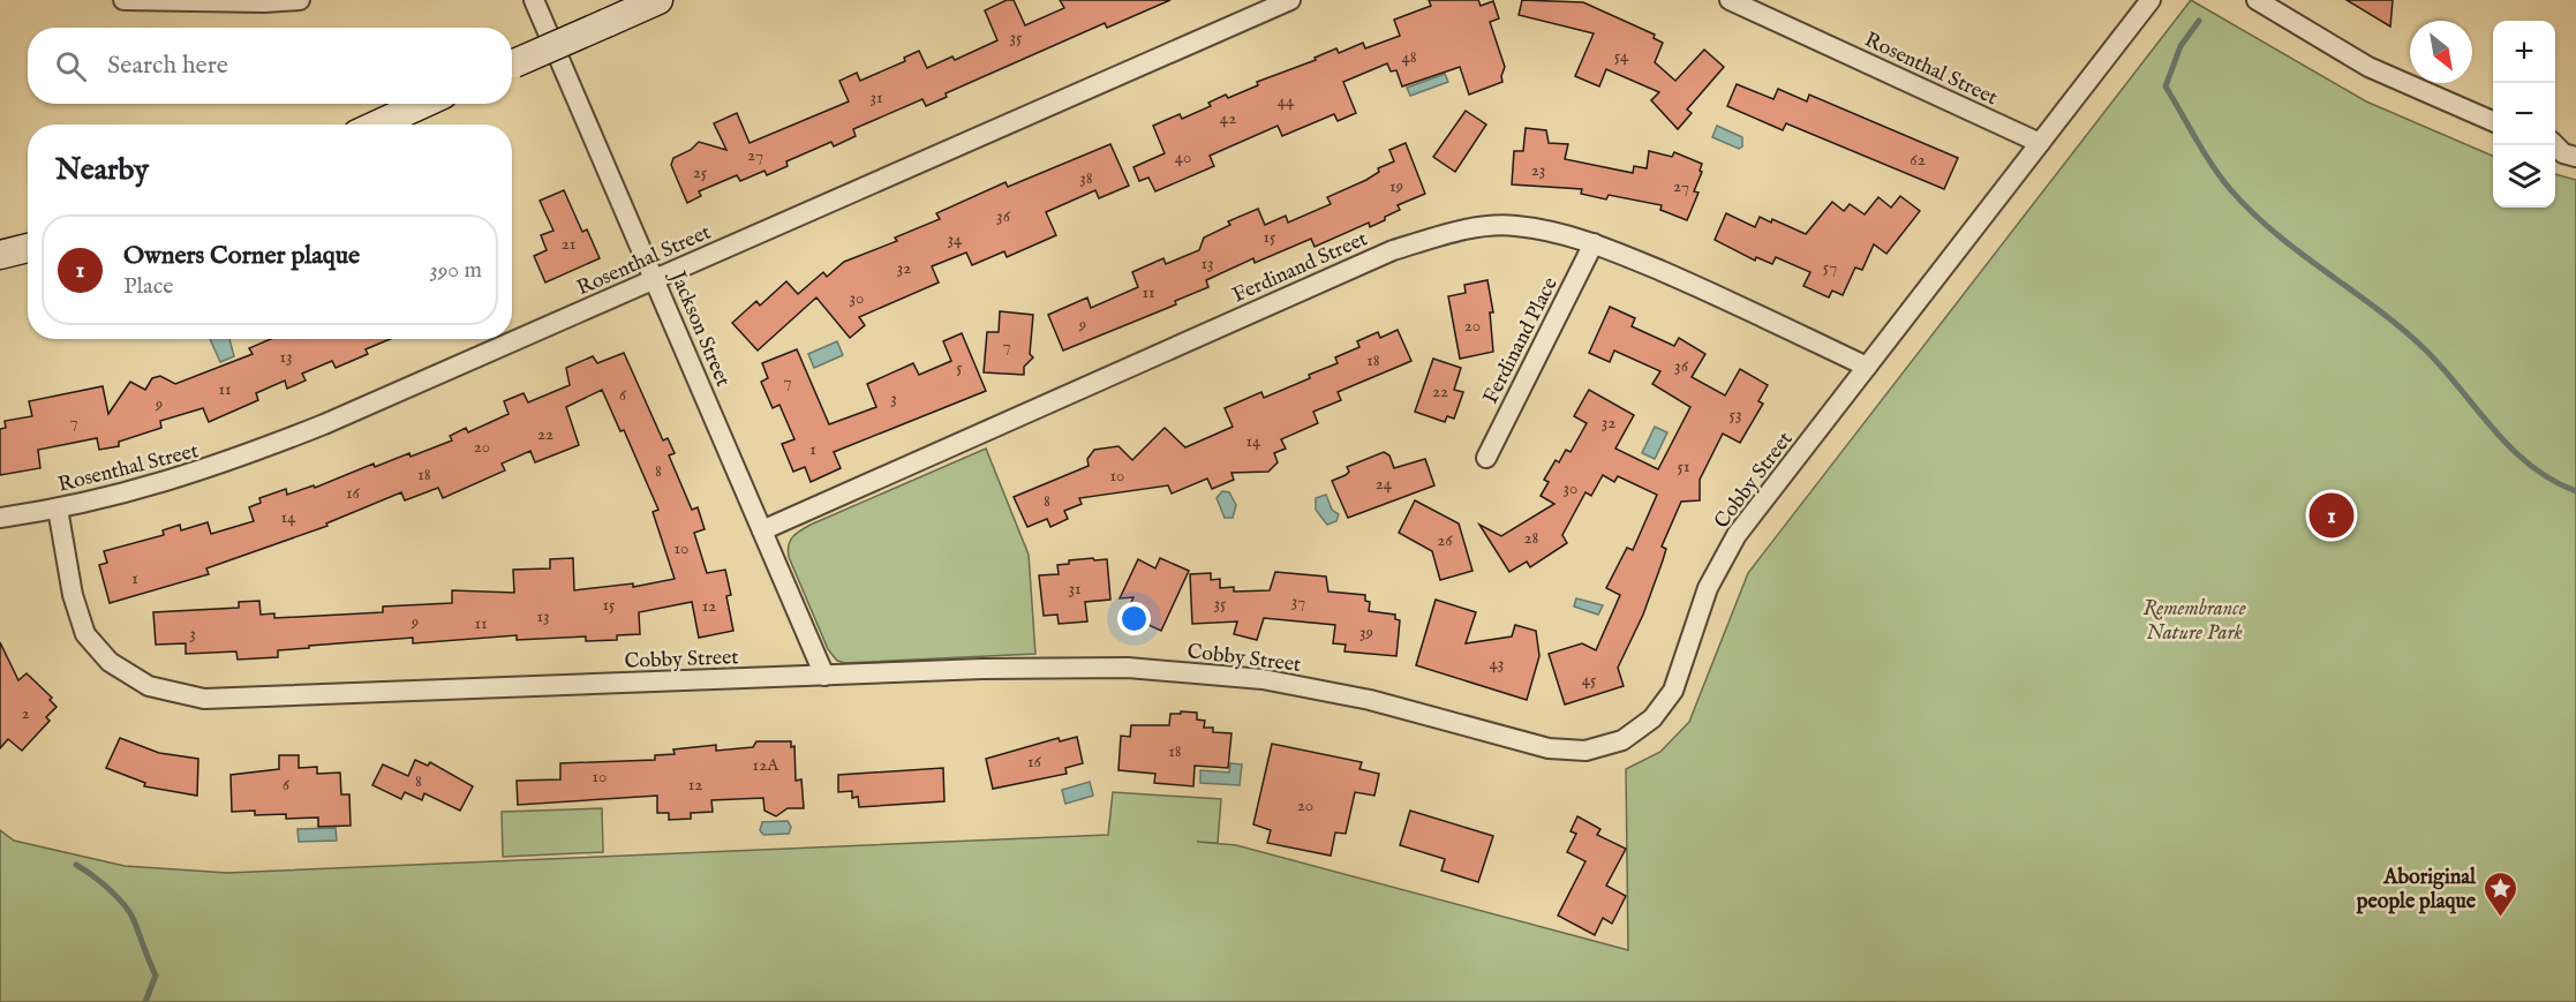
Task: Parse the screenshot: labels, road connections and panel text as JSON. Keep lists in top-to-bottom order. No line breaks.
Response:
{"streets":{"street":["Rosenthal Street","Ferdinand Street","Jackson Street","Ferdinand Place","Cobby Street"]},"crossings":[["Rosenthal Street","Jackson Street"],["Rosenthal Street","Cobby Street"],["Ferdinand Street","Jackson Street"],["Ferdinand Street","Ferdinand Place"],["Ferdinand Street","Cobby Street"],["Jackson Street","Cobby Street"]],"parks":["Remembrance Nature Park"],"places":{"place":["Aboriginal people plaque"]},"house_numbers":["35","54","48","31","44","42","27","40","62","23","25","38","19","27","36","15","34","21","13","57","32","11","30","9","20","7","13","18","36","5","7","11","22","6","3","9","53","7","32","22","14","20","1","51","8","18","10","24","30","16","8","14","28","26","10","1","31","37","35","15","12","13","9","11","39","3","43","45","2","18","16","12A","10","8","6","12","20"],"north":"bottom right","page":{"map_buttons":["+","−"],"search":"Search here","heading":"Nearby","list":[{"mark":"1","name":"Owners Corner plaque","note":"Place","value":"390 m"}],"pins":"1"}}
